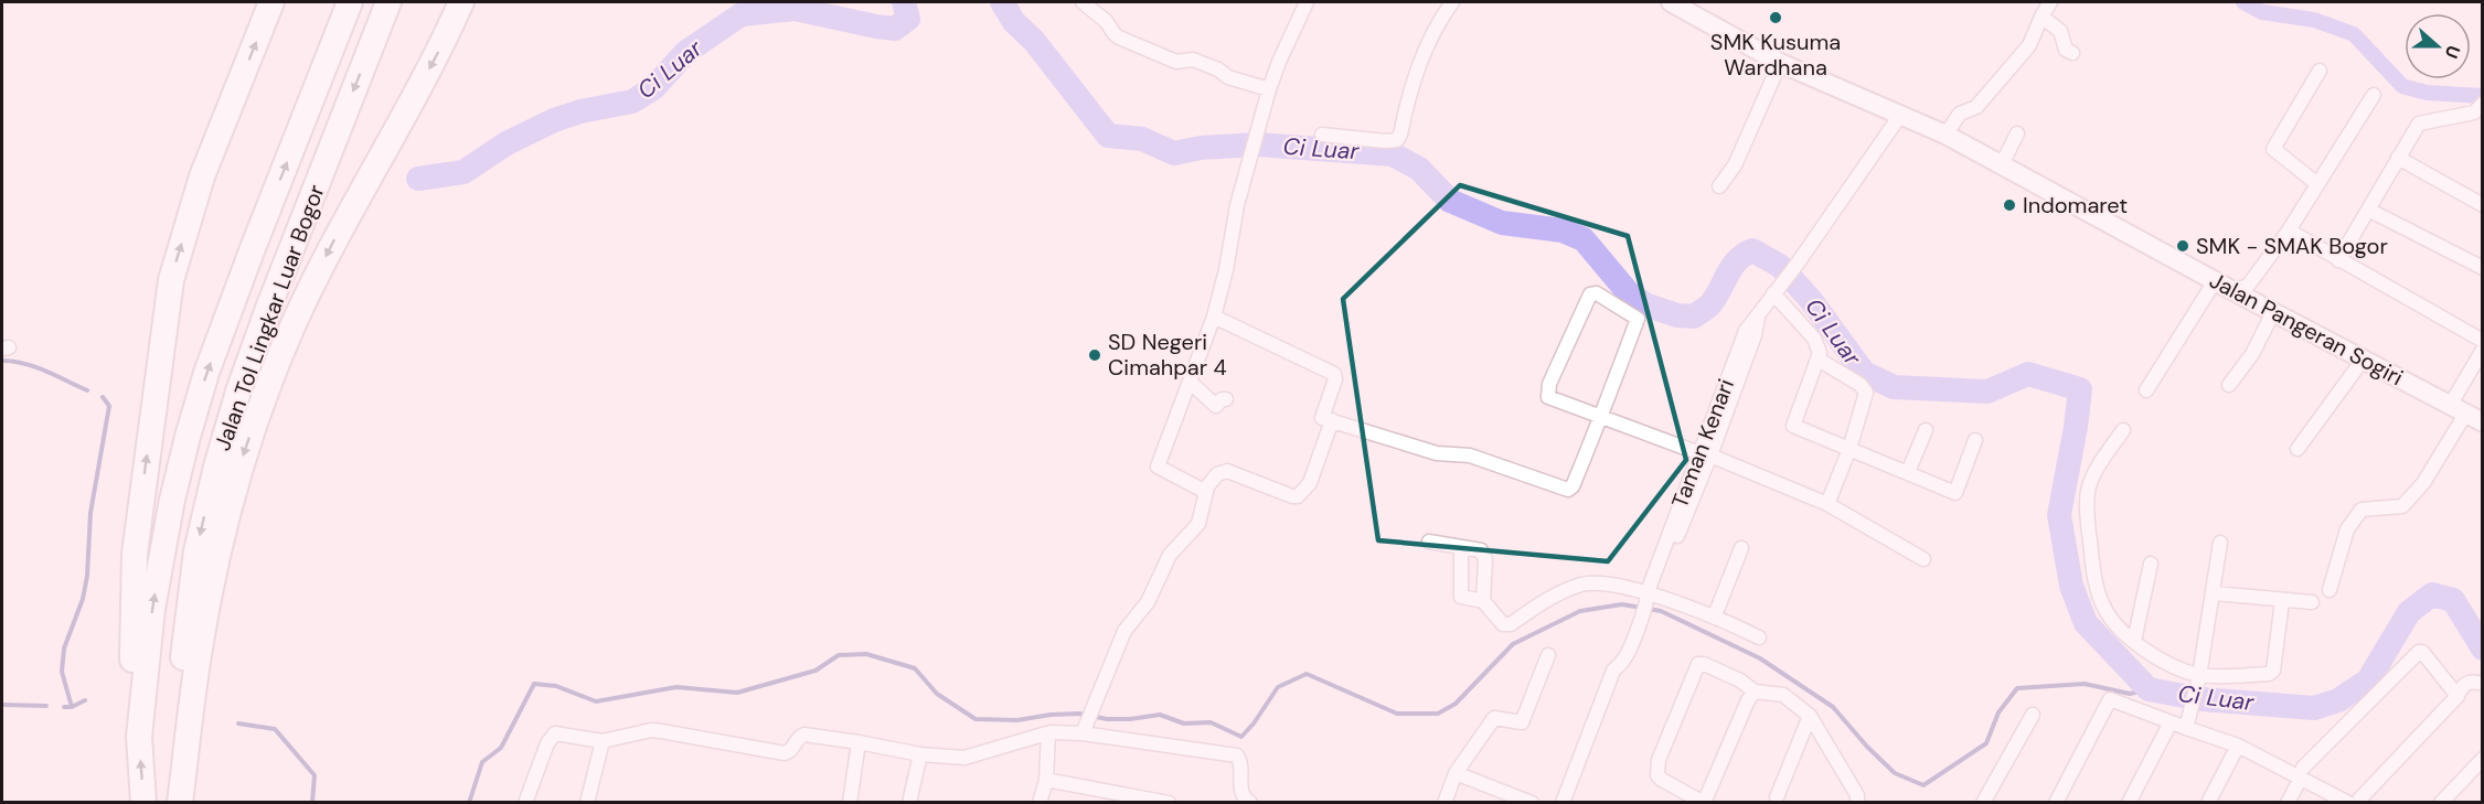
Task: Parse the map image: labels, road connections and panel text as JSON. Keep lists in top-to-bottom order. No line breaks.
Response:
{"streets":{"highway":["Jalan Tol Lingkar Luar Bogor"],"street":["Jalan Pangeran Sogiri","Taman Kenari"]},"crossings":[["Jalan Pangeran Sogiri","Taman Kenari"]],"water":["Ci Luar"],"places":["SMK Kusuma Wardhana","Indomaret","SMK - SMAK Bogor","SD Negeri Cimahpar 4"],"north":"right"}
